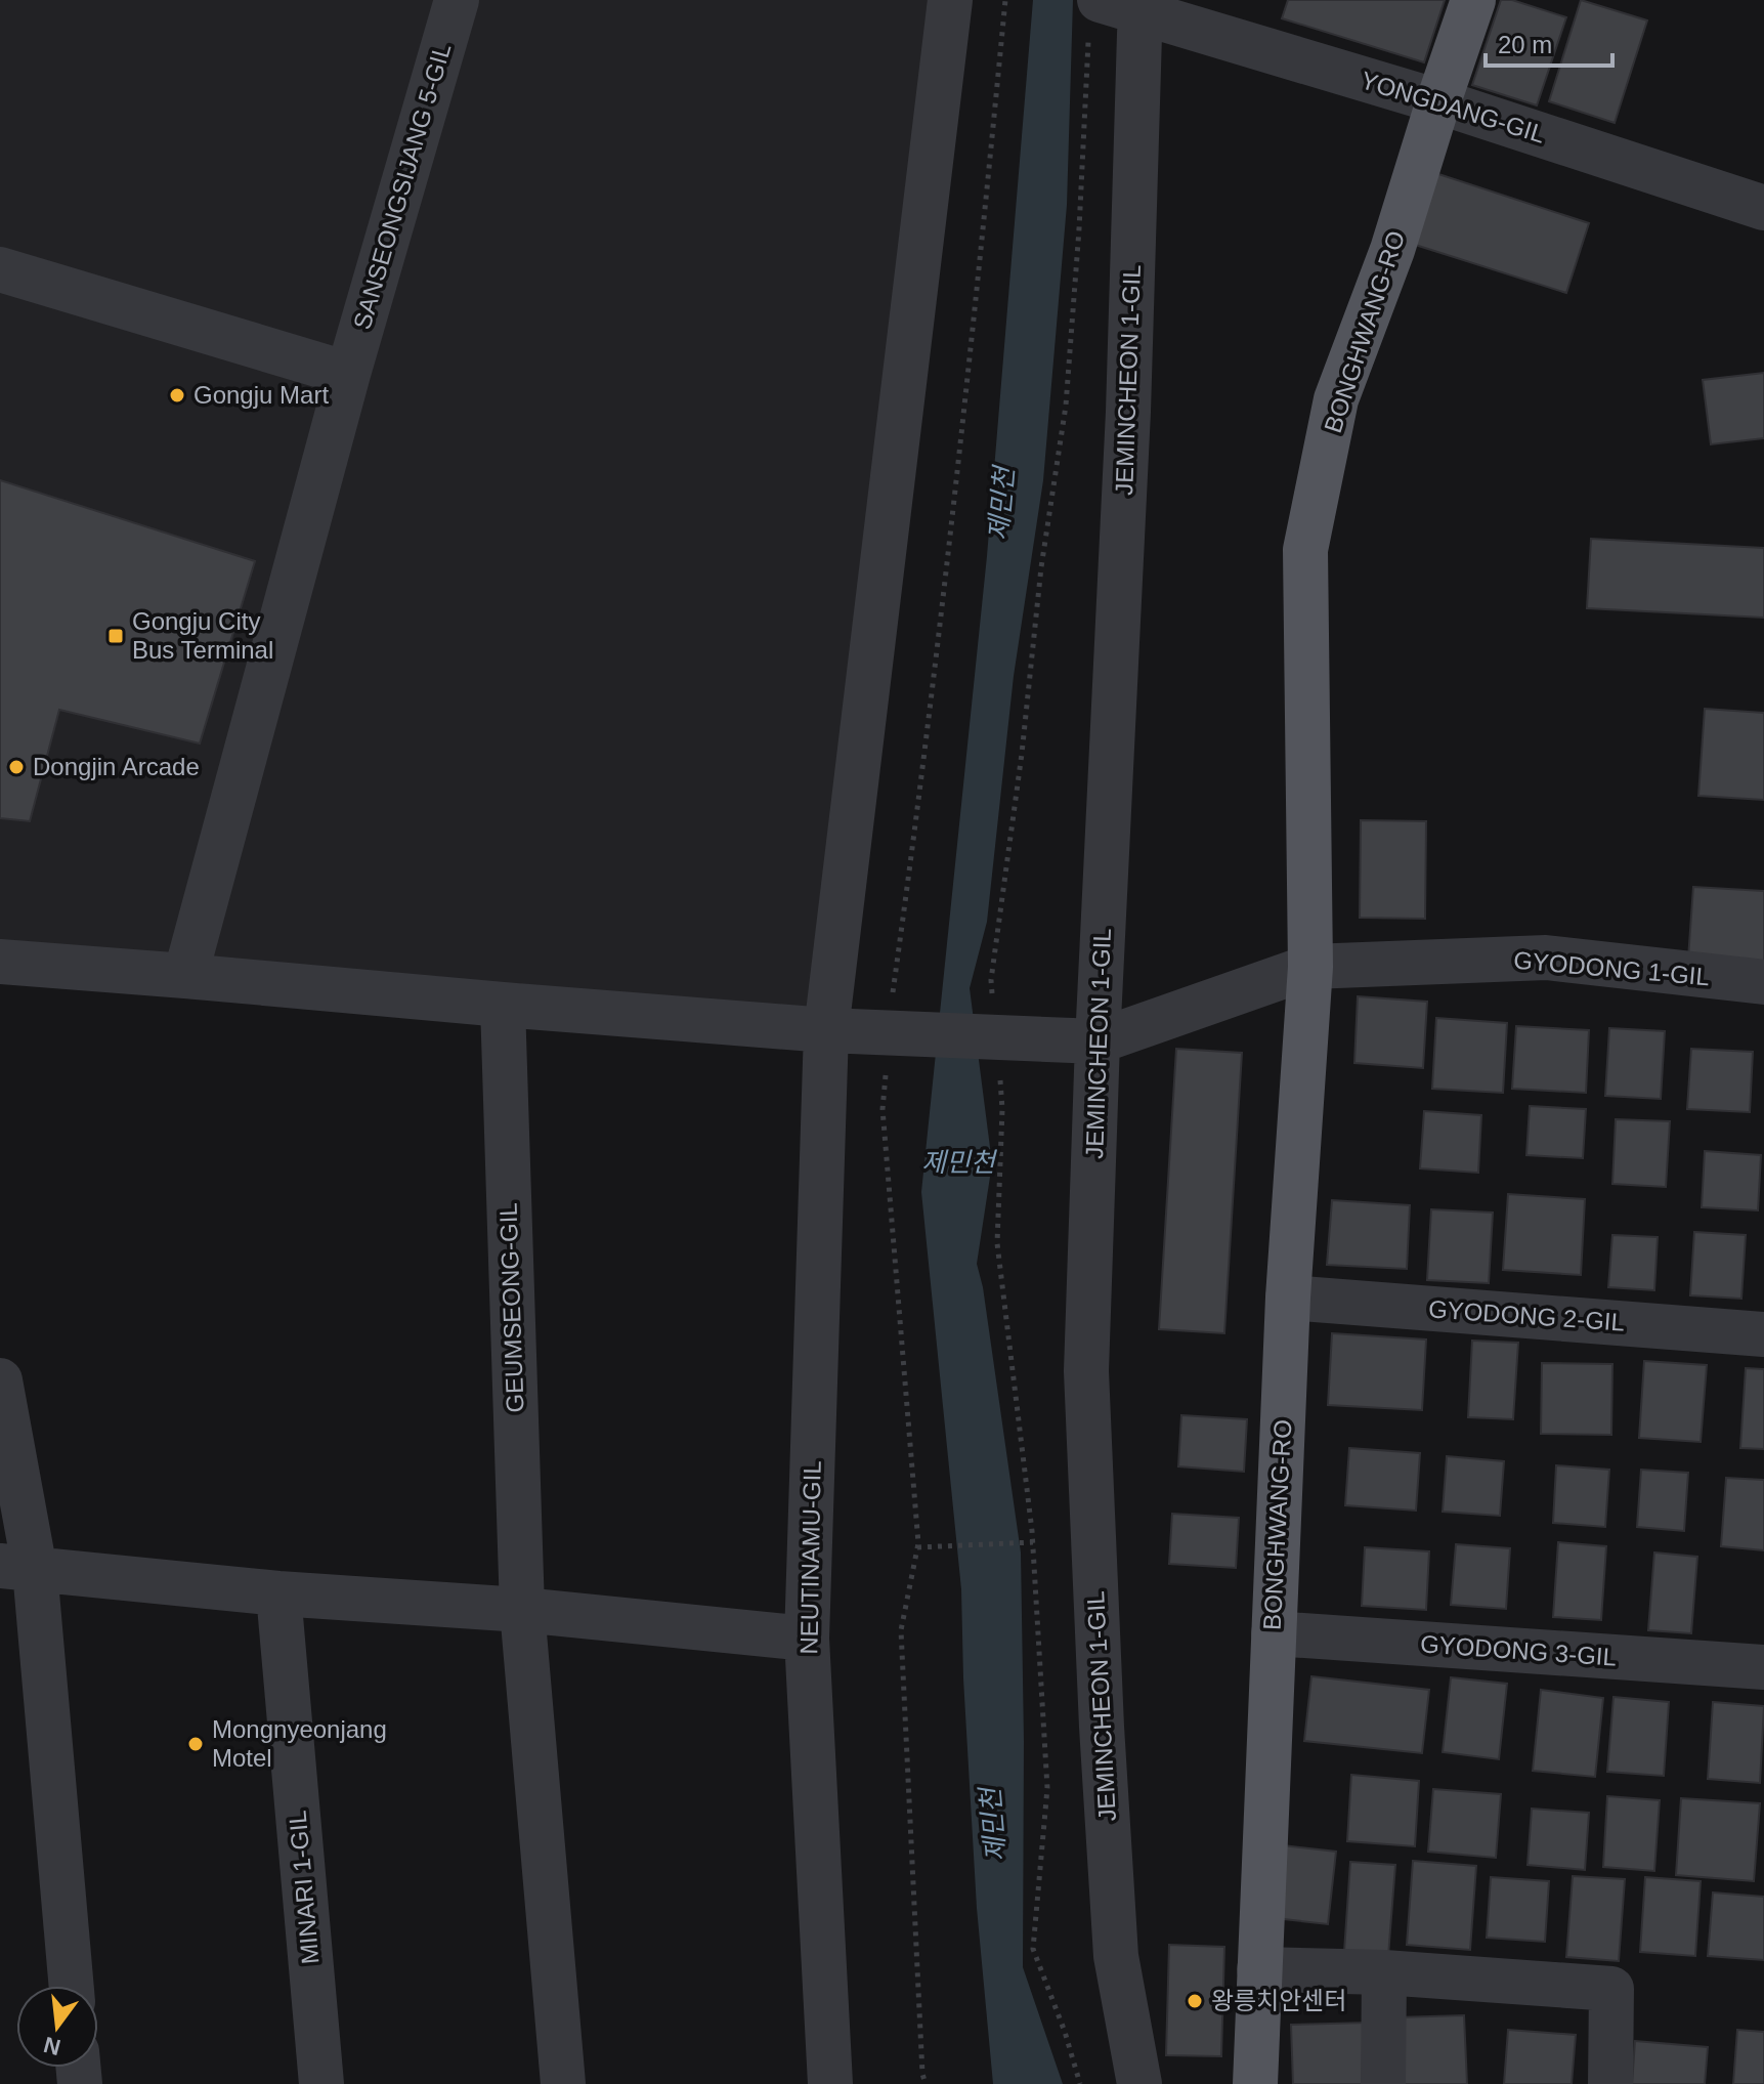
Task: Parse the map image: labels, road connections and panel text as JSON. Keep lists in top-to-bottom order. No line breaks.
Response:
{"streets":{"main road":["BONGHWANG-RO"],"street":["YONGDANG-GIL","SANSEONGSIJANG 5-GIL","JEMINCHEON 1-GIL","GYODONG 1-GIL","GEUMSEONG-GIL","GYODONG 2-GIL","NEUTINAMU-GIL","GYODONG 3-GIL","MINARI 1-GIL"]},"crossings":[["YONGDANG-GIL","BONGHWANG-RO"],["YONGDANG-GIL","JEMINCHEON 1-GIL"],["BONGHWANG-RO","GYODONG 1-GIL"],["BONGHWANG-RO","GYODONG 2-GIL"],["BONGHWANG-RO","GYODONG 3-GIL"]],"water":["제민천"],"places":{"other":["Gongju Mart","Dongjin Arcade","Mongnyeonjang Motel","왕릉치안센터"],"transit":["Gongju City Bus Terminal"]},"scale_bar":"20 m","north":"bottom"}
